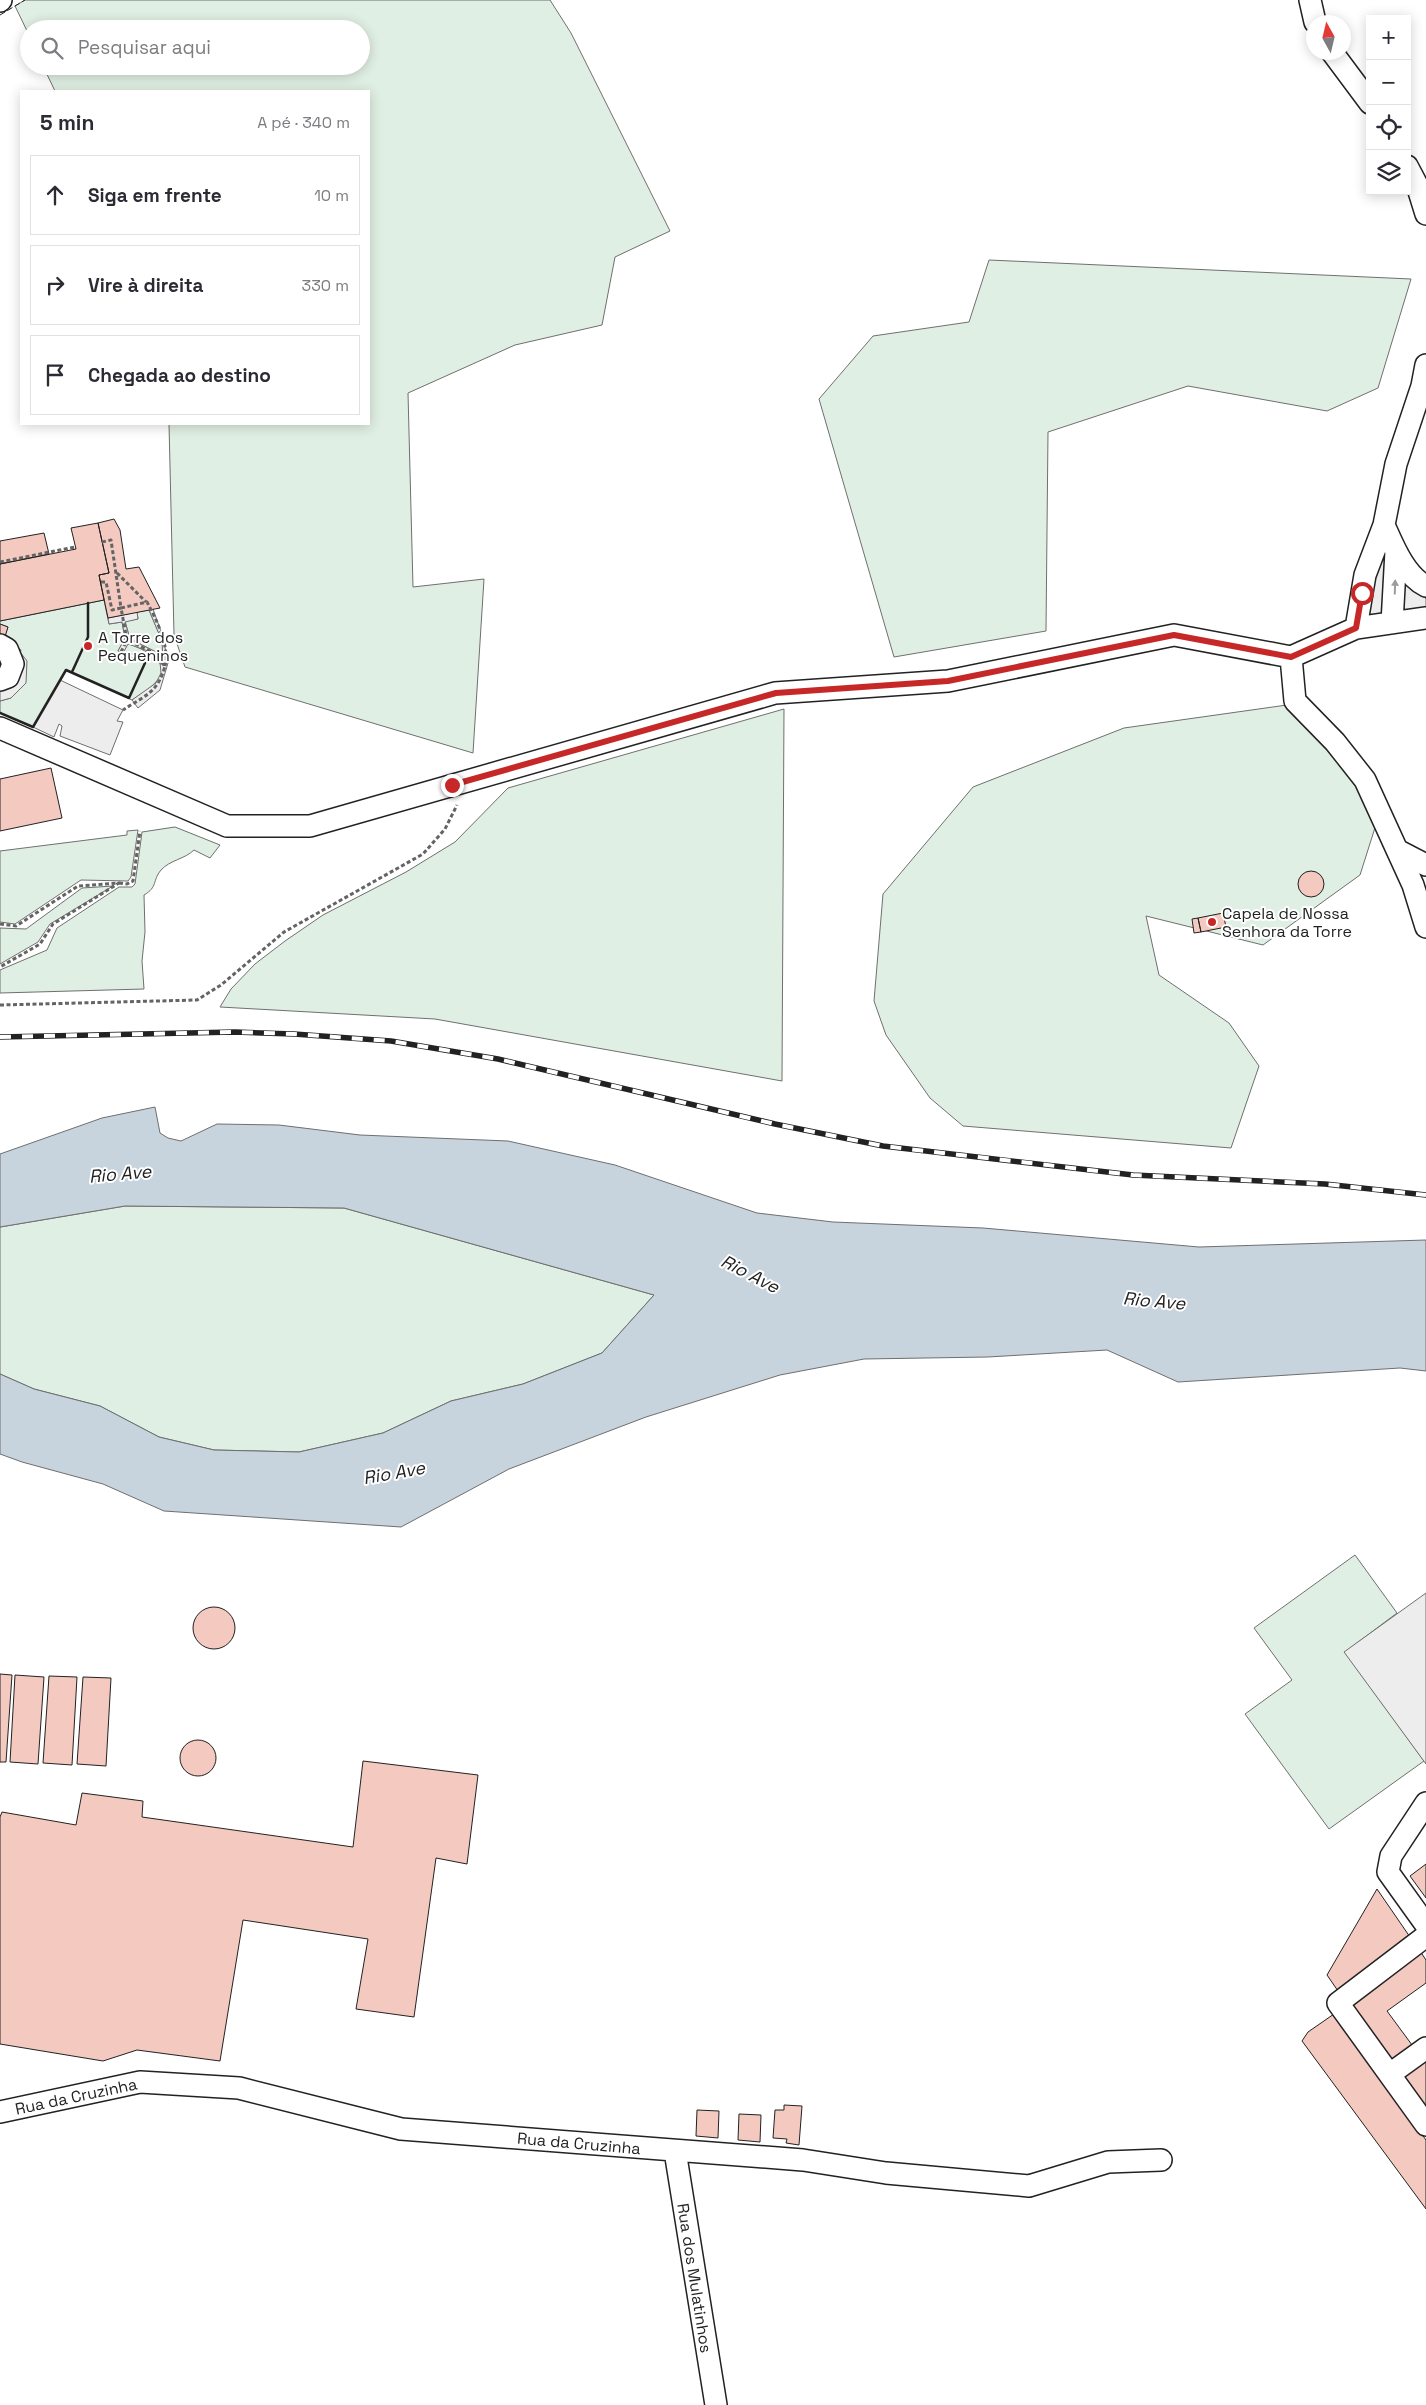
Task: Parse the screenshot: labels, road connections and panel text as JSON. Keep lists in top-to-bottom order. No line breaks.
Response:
{"streets":{"street":["Rua da Cruzinha","Rua dos Mulatinhos"]},"crossings":[["Rua da Cruzinha","Rua dos Mulatinhos"]],"water":["Rio Ave"],"places":["A Torre dos Pequeninos","Capela de Nossa Senhora da Torre"],"north":"top","page":{"map_buttons":["+","−"],"search":"Pesquisar aqui","heading":["5 min","A pé · 340 m"],"list":[["Siga em frente","10 m"],["Vire à direita","330 m"],"Chegada ao destino"]}}
